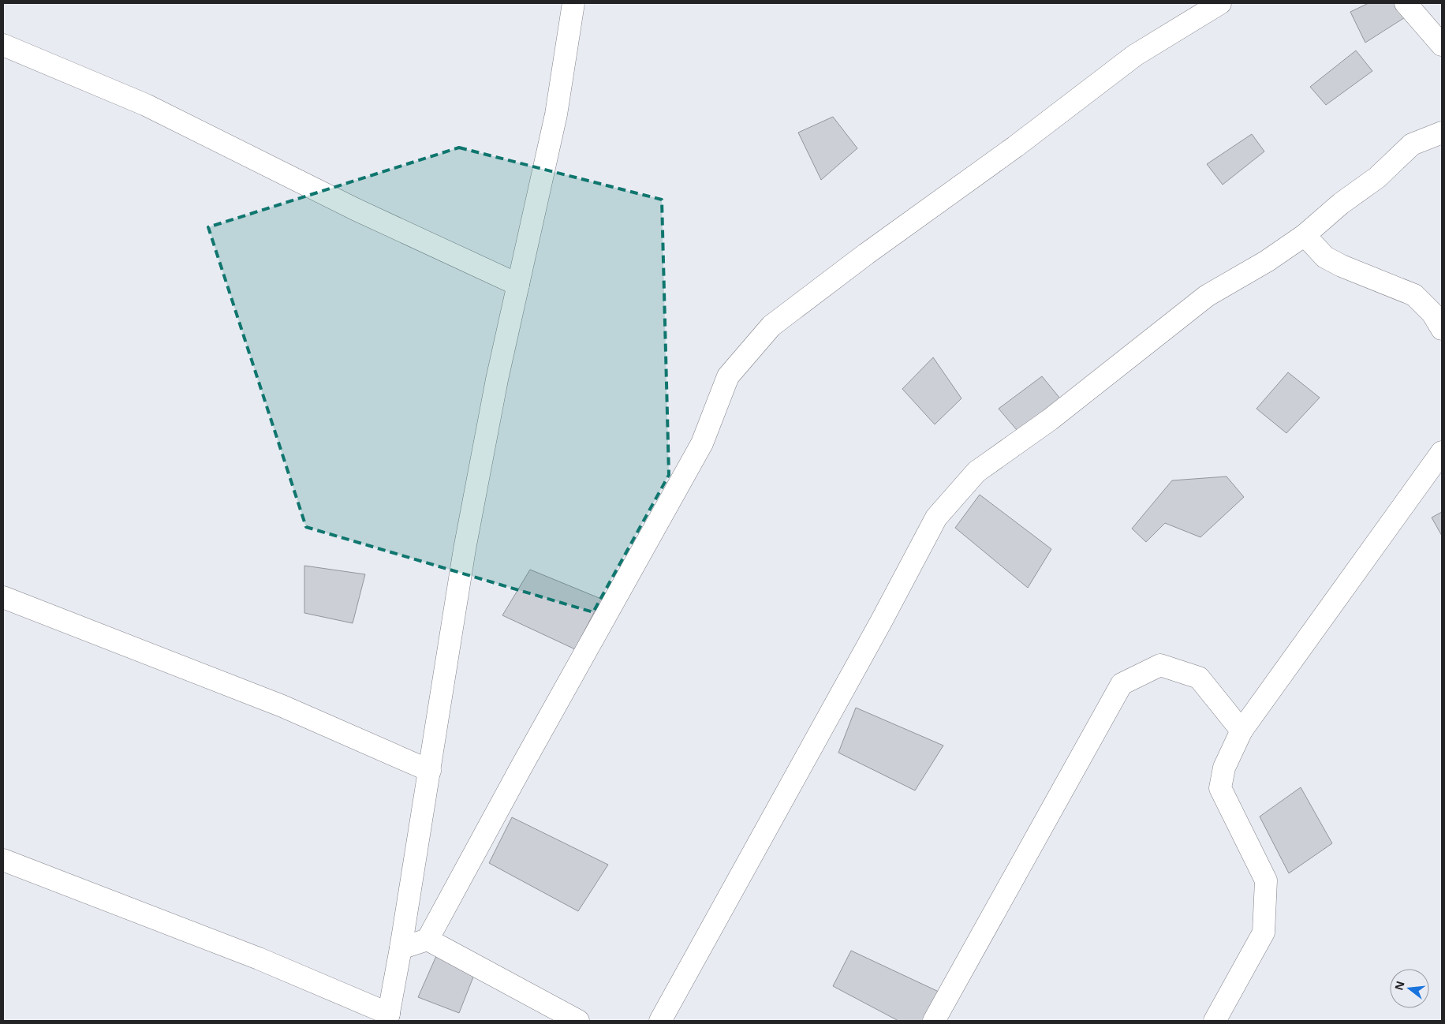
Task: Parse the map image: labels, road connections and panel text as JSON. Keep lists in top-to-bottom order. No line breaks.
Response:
{"north":"left"}
